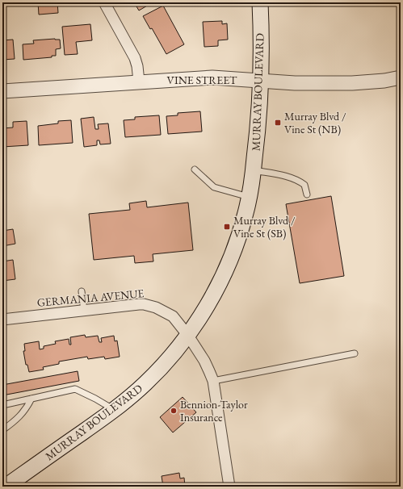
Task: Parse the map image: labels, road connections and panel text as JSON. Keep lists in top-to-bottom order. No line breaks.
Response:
{"streets":{"main road":["MURRAY BOULEVARD"],"street":["VINE STREET","GERMANIA AVENUE"]},"crossings":[["VINE STREET","MURRAY BOULEVARD"],["MURRAY BOULEVARD","GERMANIA AVENUE"]],"places":{"transit":["Murray Blvd / Vine St (NB)","Murray Blvd / Vine St (SB)"],"other":["Bennion-Taylor Insurance"]}}
